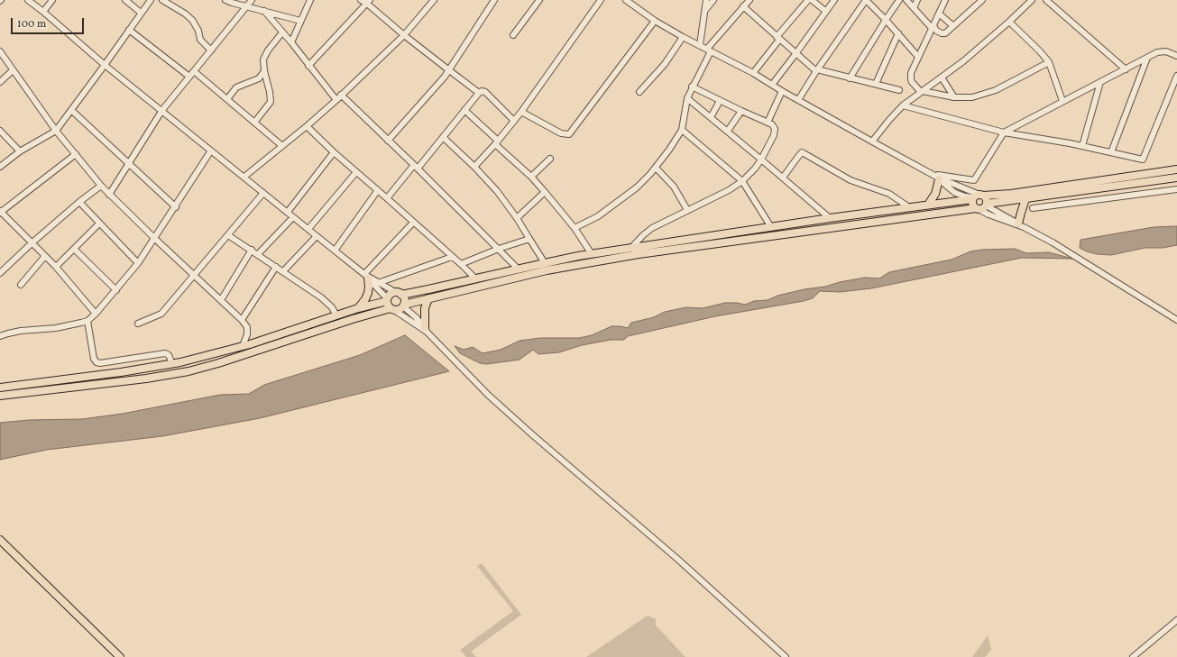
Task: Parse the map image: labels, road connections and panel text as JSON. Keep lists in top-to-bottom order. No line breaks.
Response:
{"scale_bar":"100 m"}
